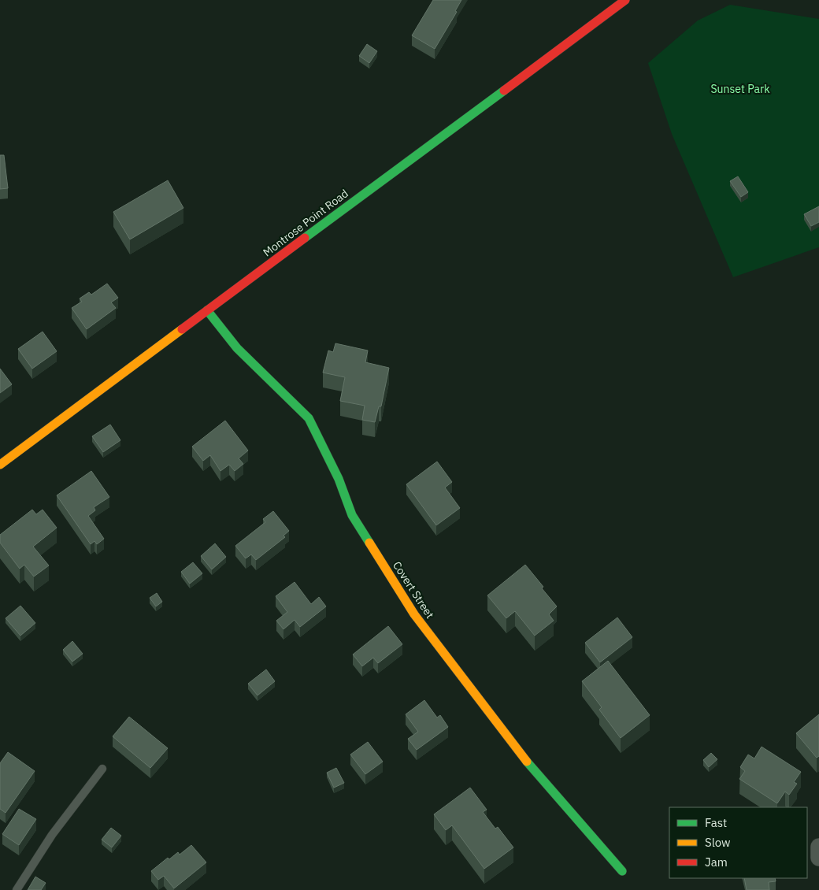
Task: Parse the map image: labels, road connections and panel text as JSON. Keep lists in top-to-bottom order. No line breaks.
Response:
{"streets":{"street":["Montrose Point Road","Covert Street"]},"crossings":[["Montrose Point Road","Covert Street"]],"parks":["Sunset Park"],"legend":["Fast","Slow","Jam"]}
